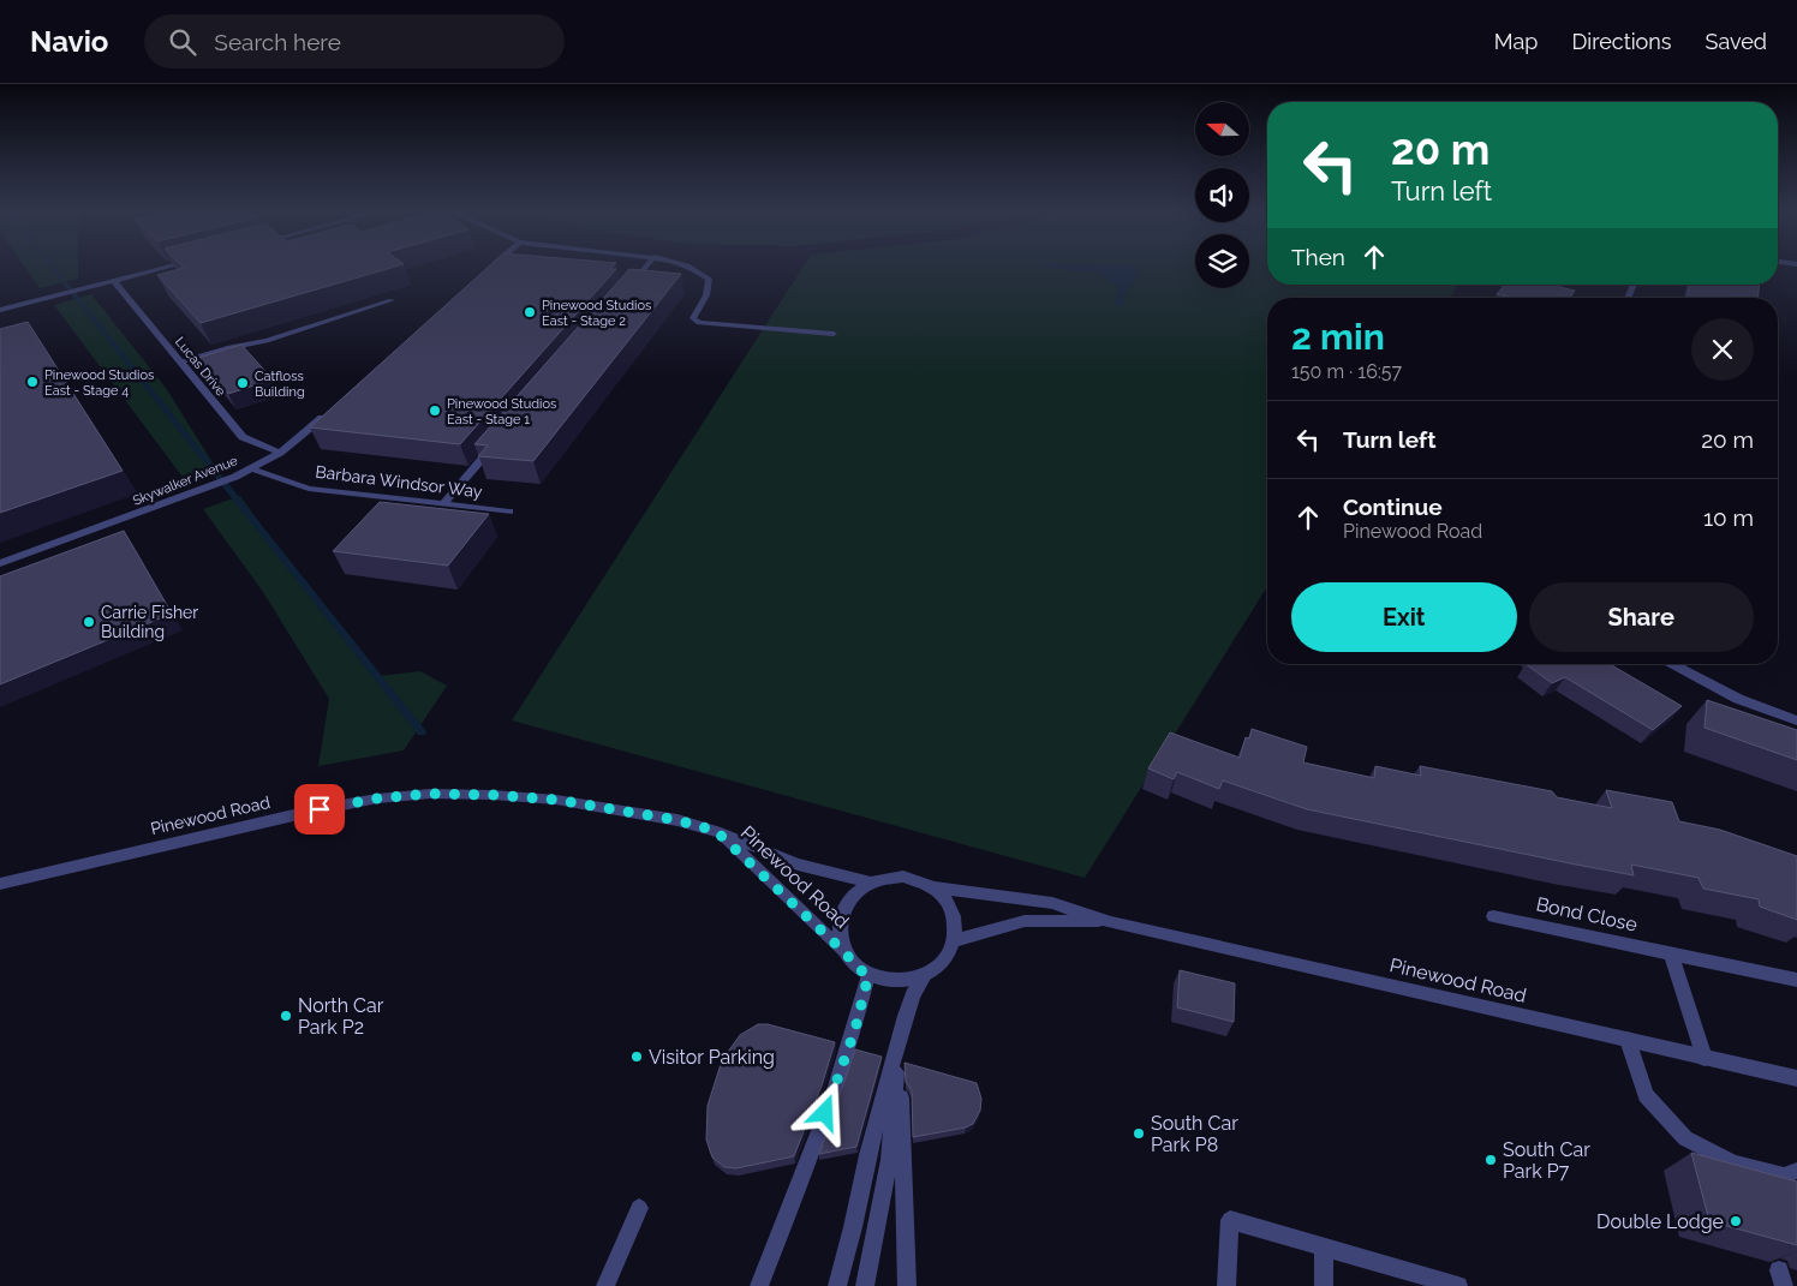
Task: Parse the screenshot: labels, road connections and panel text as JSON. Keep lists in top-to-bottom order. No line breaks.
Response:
{"streets":{"street":["Lucas Drive","Skywalker Avenue","Barbara Windsor Way","Pinewood Road","Bond Close"]},"crossings":[["Lucas Drive","Skywalker Avenue"],["Skywalker Avenue","Barbara Windsor Way"]],"places":["Pinewood Studios East - Stage 2","Pinewood Studios East - Stage 4","Catfloss Building","Pinewood Studios East - Stage 1","Carrie Fisher Building","North Car Park P2","Visitor Parking","South Car Park P8","South Car Park P7","Double Lodge"],"north":"left","page":{"header":"Navio","search":"Search here","nav":["Map","Directions","Saved"],"turn":["20 m","Turn left"],"then":"Then","heading":["2 min","150 m · 16:57"],"list":[{"name":"Turn left","value":"20 m"},{"name":"Continue","note":"Pinewood Road","value":"10 m"}],"buttons":["Exit","Share"]}}
